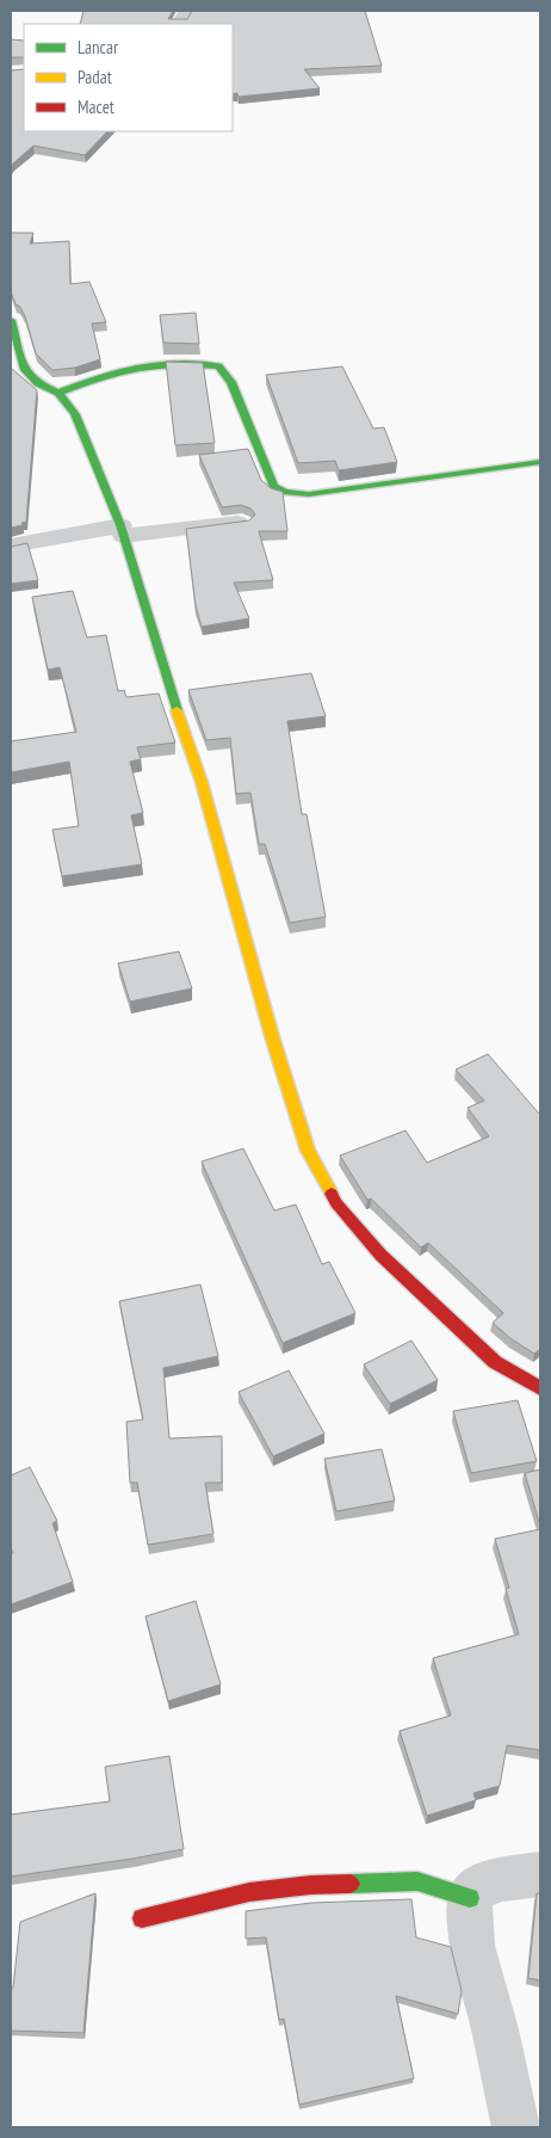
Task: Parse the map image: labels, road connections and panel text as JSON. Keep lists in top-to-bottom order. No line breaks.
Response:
{"legend":["Lancar","Padat","Macet"]}
